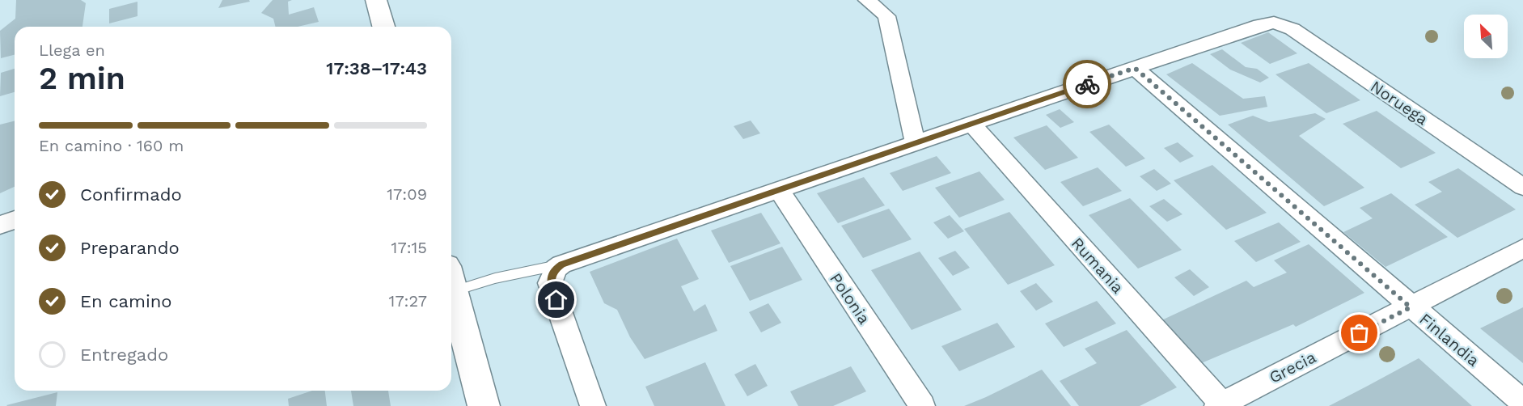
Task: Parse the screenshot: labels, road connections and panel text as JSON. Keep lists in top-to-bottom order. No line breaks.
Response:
{"streets":{"street":["Noruega","Rumania","Polonia","Finlandia","Grecia"]},"crossings":[["Noruega","Finlandia"],["Rumania","Grecia"],["Finlandia","Grecia"]],"north":"top left","page":{"heading":["2 min","Llega en","17:38–17:43"],"bar":"En camino · 160 m","list":[["Confirmado","17:09"],["Preparando","17:15"],["En camino","17:27"],"Entregado"]}}
